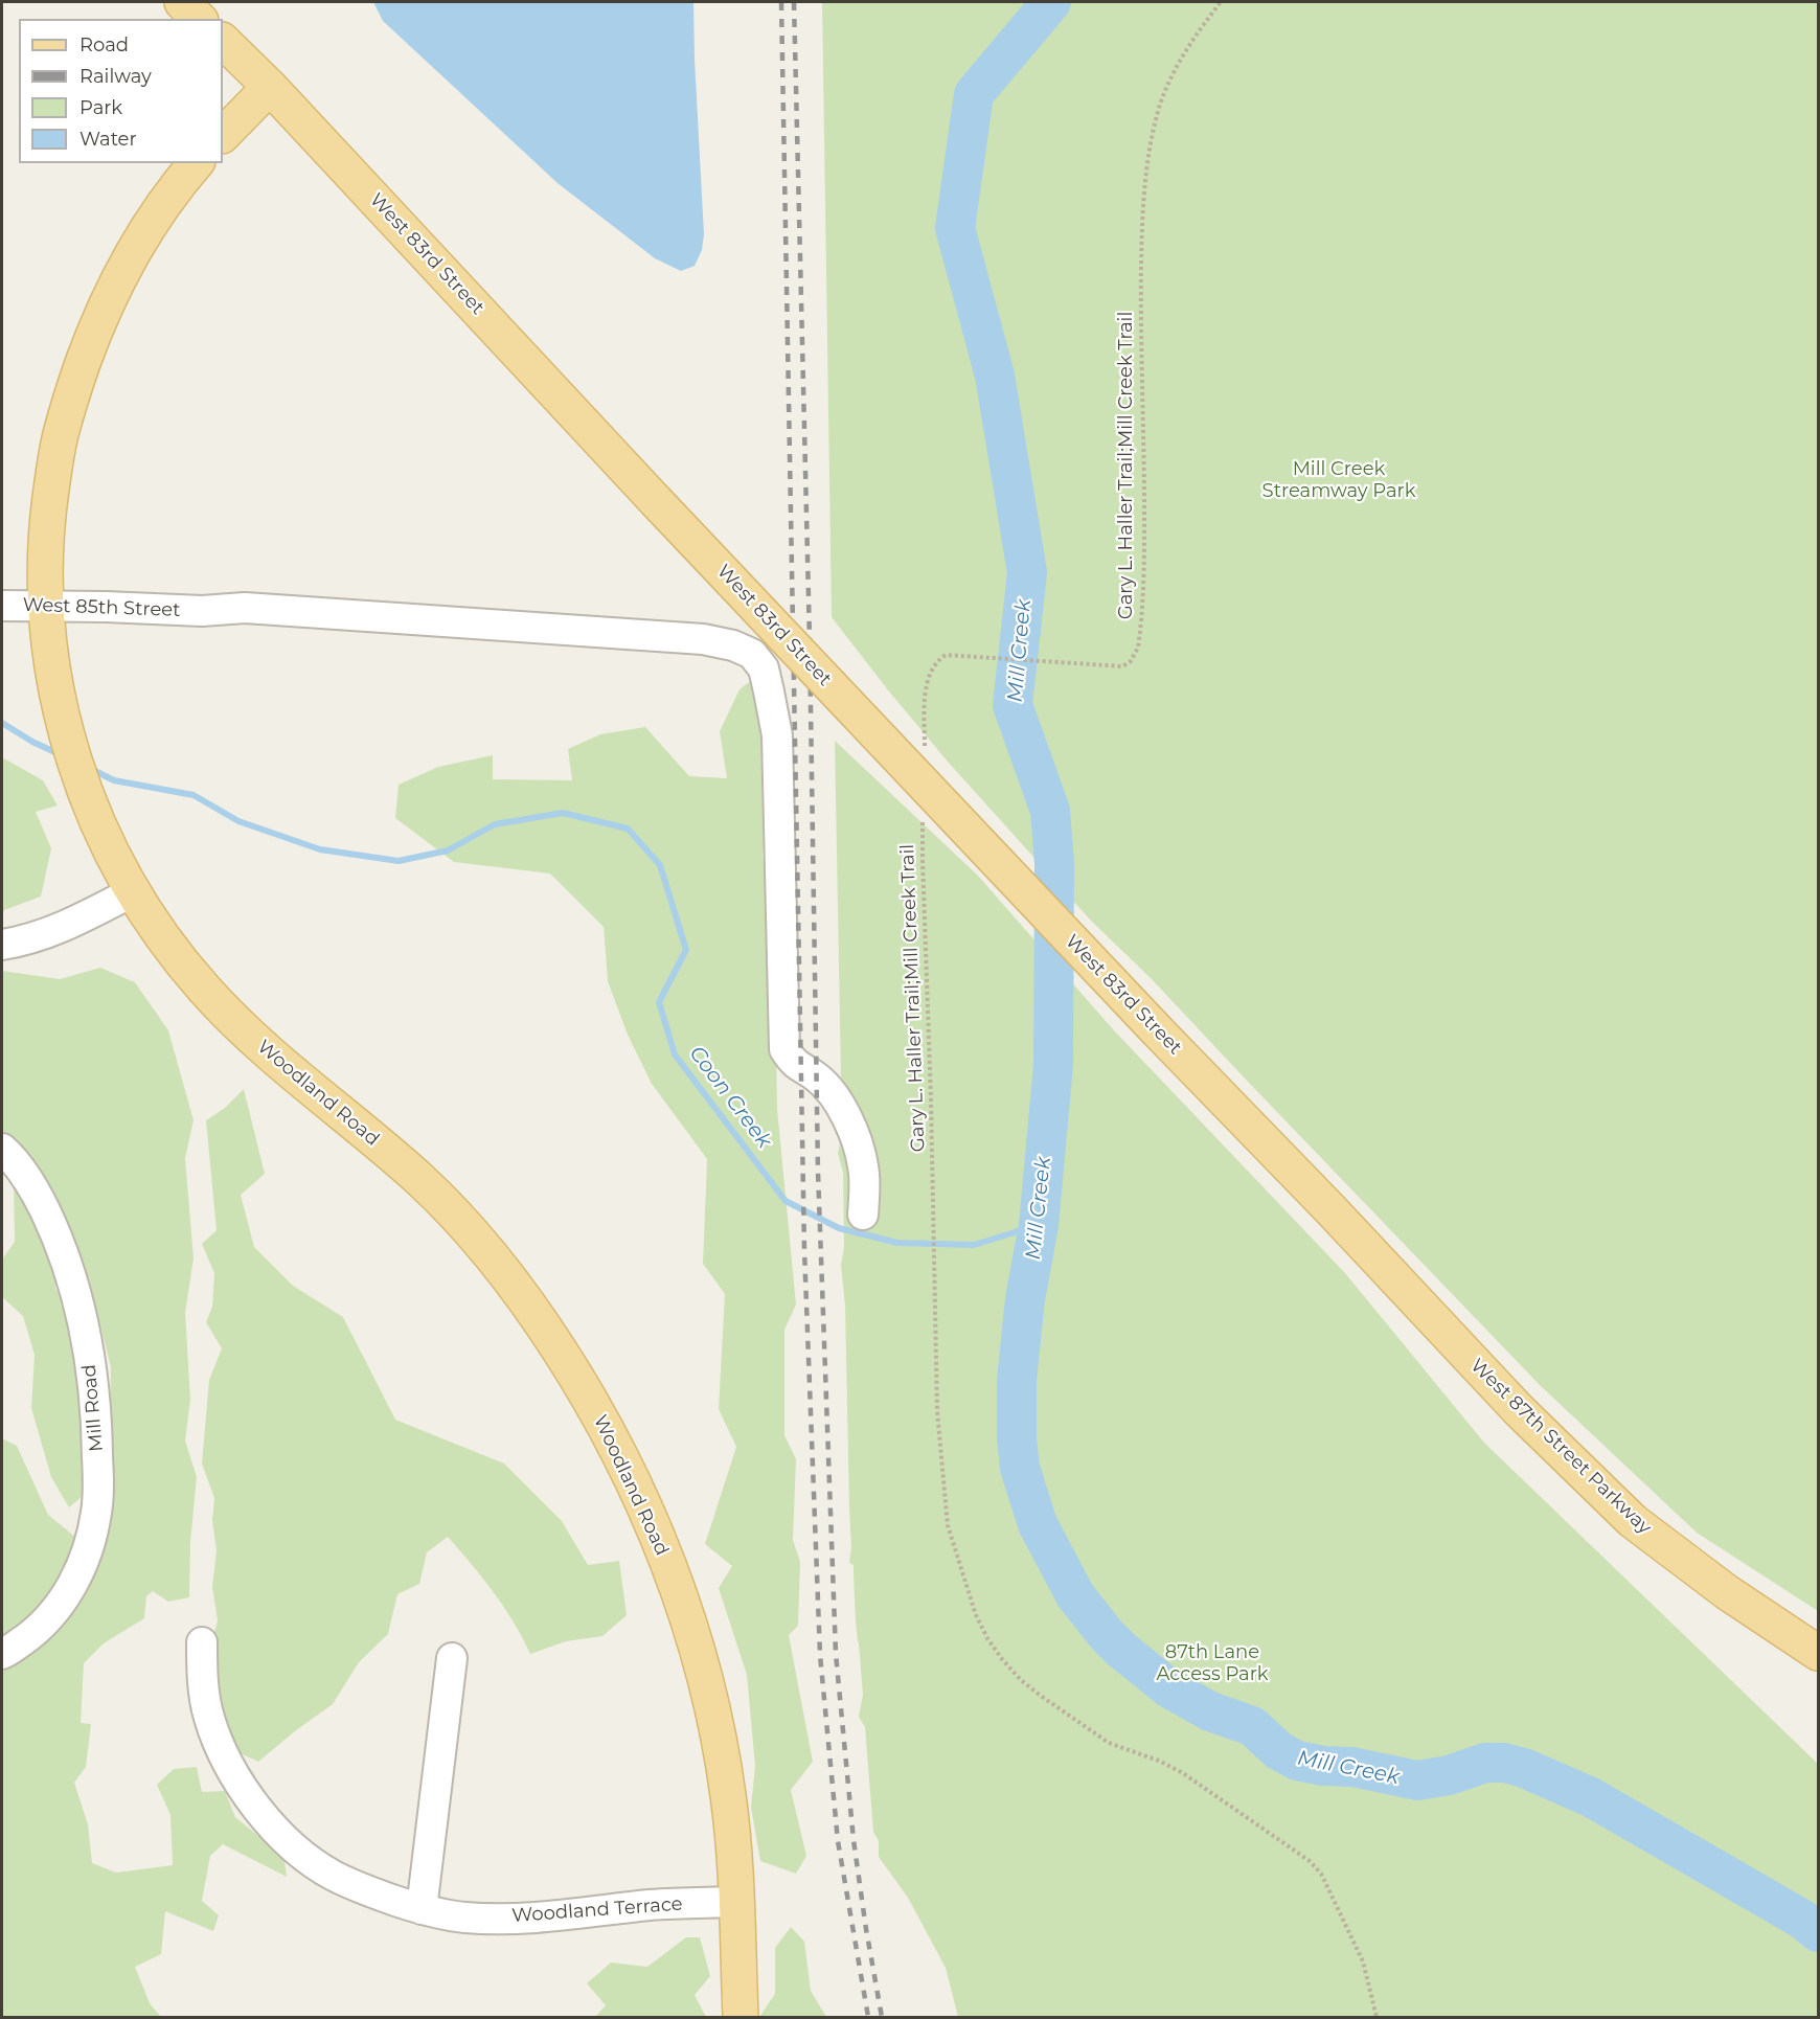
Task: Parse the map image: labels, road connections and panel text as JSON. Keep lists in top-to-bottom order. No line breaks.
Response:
{"streets":{"main road":["West 83rd Street","Woodland Road","West 87th Street Parkway"],"street":["West 85th Street","Mill Road","Woodland Terrace"],"path":["Gary L. Haller Trail;Mill Creek Trail"]},"crossings":[["West 83rd Street","West 87th Street Parkway"],["West 85th Street","Woodland Road"],["Woodland Road","Woodland Terrace"]],"water":["Mill Creek","Coon Creek"],"parks":["Mill Creek Streamway Park","87th Lane Access Park"],"legend":["Road","Railway","Park","Water"]}
